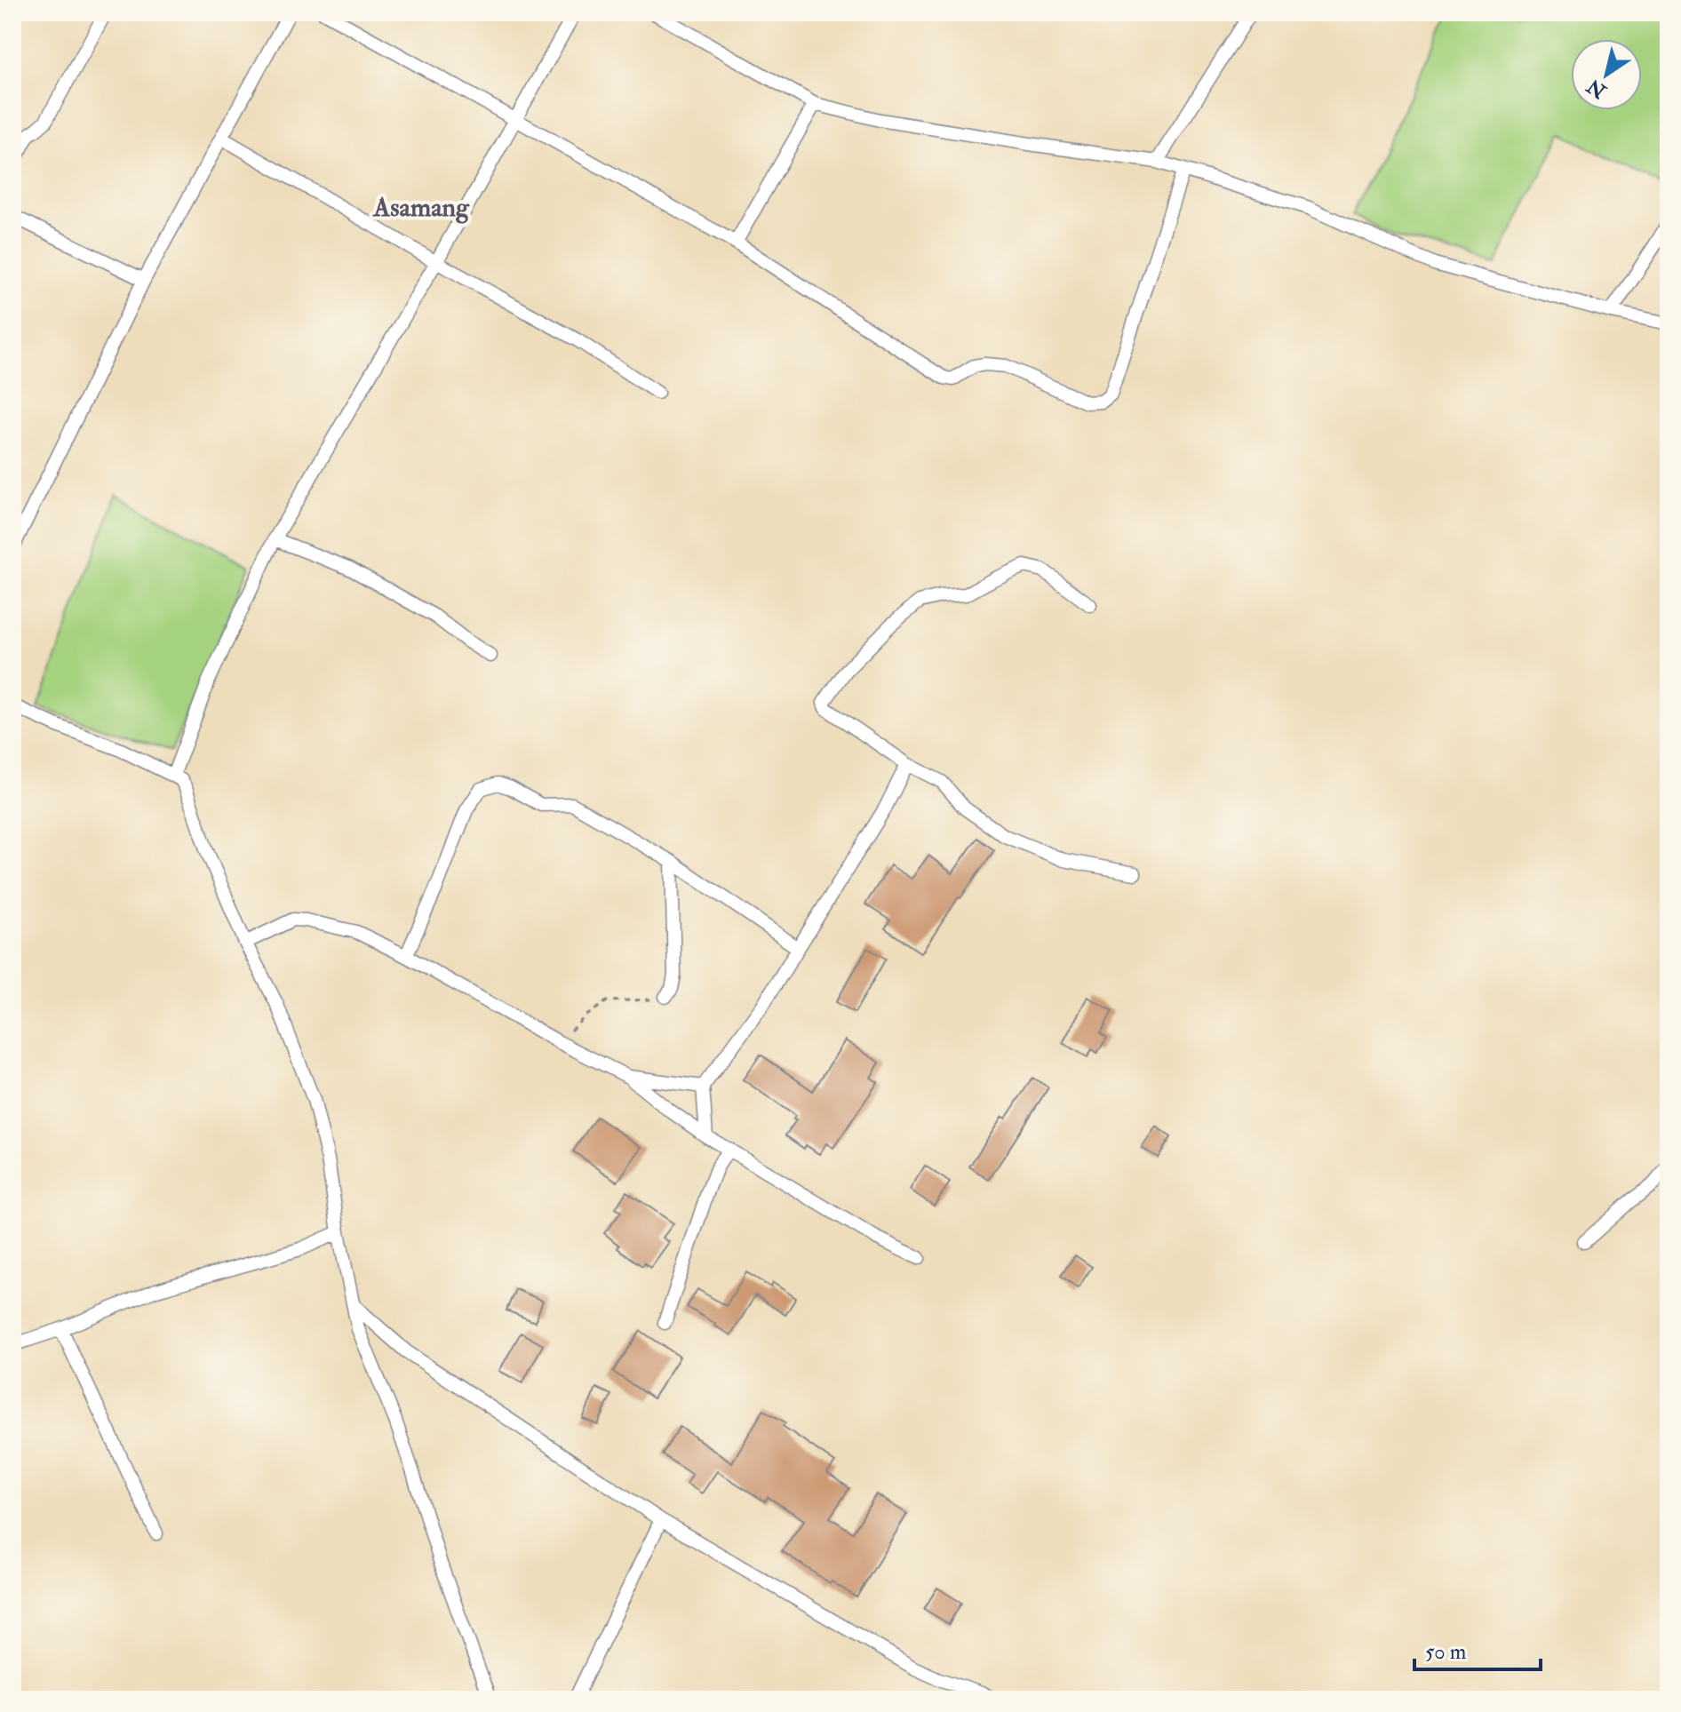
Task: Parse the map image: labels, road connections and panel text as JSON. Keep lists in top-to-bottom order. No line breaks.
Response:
{"districts":["Asamang"],"scale_bar":"50 m","north":"bottom left"}
